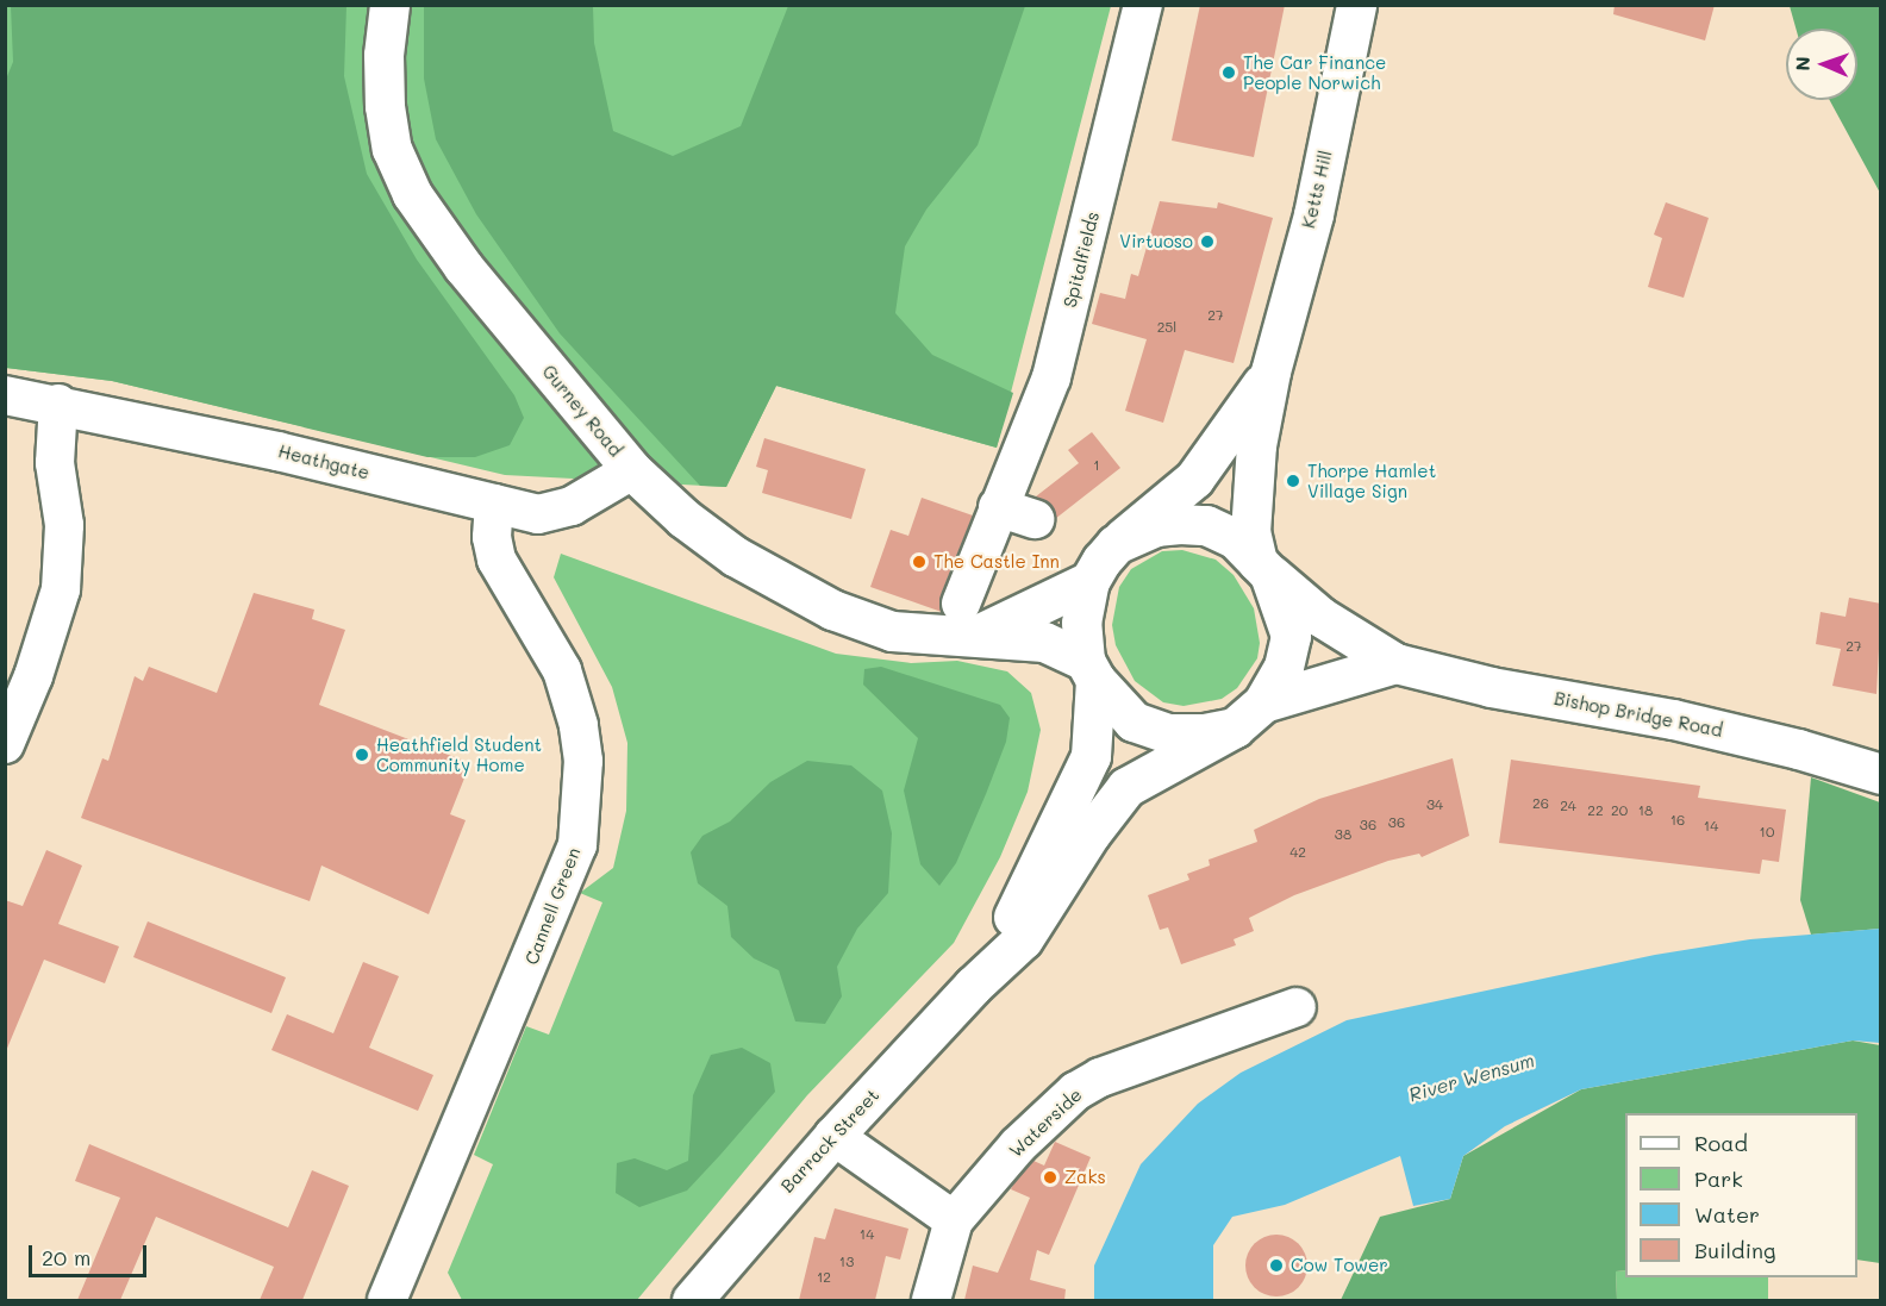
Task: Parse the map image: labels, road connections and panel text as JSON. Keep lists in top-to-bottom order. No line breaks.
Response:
{"streets":{"main road":["Ketts Hill","Gurney Road","Bishop Bridge Road","Barrack Street"],"street":["Spitalfields","Heathgate","Cannell Green","Waterside"]},"crossings":[["Ketts Hill","Gurney Road"],["Ketts Hill","Bishop Bridge Road"],["Ketts Hill","Barrack Street"],["Spitalfields","Gurney Road"],["Gurney Road","Heathgate"],["Gurney Road","Bishop Bridge Road"],["Gurney Road","Barrack Street"],["Heathgate","Cannell Green"],["Bishop Bridge Road","Barrack Street"]],"water":["River Wensum"],"places":["The Car Finance People Norwich","Virtuoso","Thorpe Hamlet Village Sign","The Castle Inn","Heathfield Student Community Home","Zaks","Cow Tower"],"house_numbers":["27","25l","1","27","26","34","24","22","20","18","16","36","36","14","10","38","42","14","13","12"],"legend":["Road","Park","Water","Building"],"scale_bar":"20 m","north":"left"}
